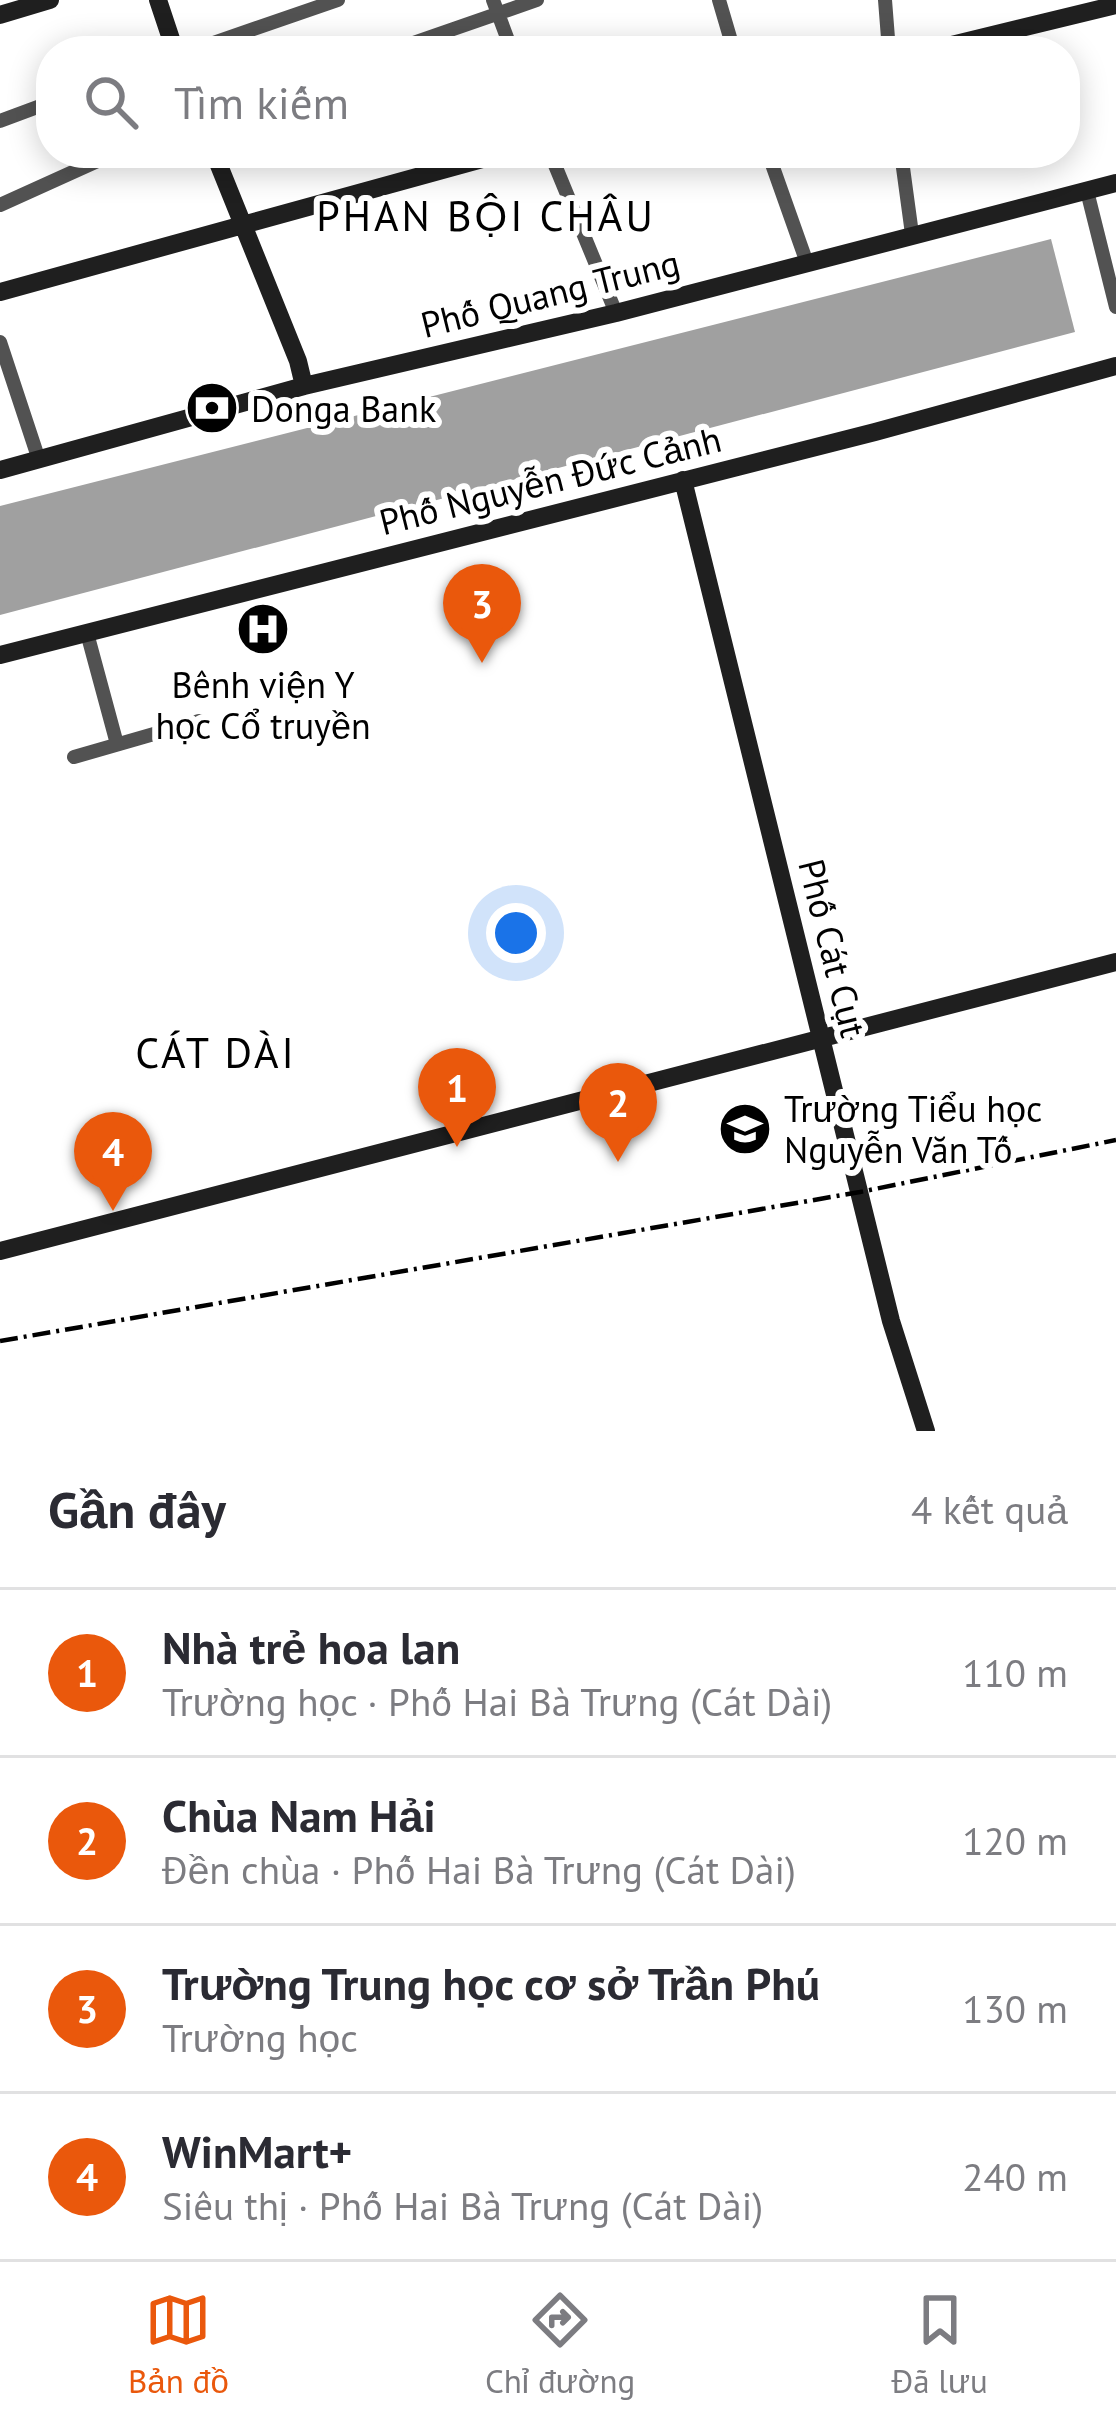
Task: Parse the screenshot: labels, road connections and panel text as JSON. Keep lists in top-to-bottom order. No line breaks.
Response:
{"streets":{"main road":["Phố Quang Trung","Phố Nguyễn Đức Cảnh","Phố Cát Cụt"]},"crossings":[["Phố Nguyễn Đức Cảnh","Phố Cát Cụt"]],"districts":["PHAN BỘI CHÂU","CÁT DÀI"],"places":{"bank":["Donga Bank"],"hospital":["Bênh viện Y học Cổ truyền"],"school or university":["Trường Tiểu học Nguyễn Văn Tố"]},"page":{"search":"Tìm kiếm","pins":["3","1","2","4"],"heading":["Gần đây","4 kết quả"],"list":[{"mark":"1","name":"Nhà trẻ hoa lan","note":"Trường học · Phố Hai Bà Trưng (Cát Dài)","value":"110 m"},{"mark":"2","name":"Chùa Nam Hải","note":"Đền chùa · Phố Hai Bà Trưng (Cát Dài)","value":"120 m"},{"mark":"3","name":"Trường Trung học cơ sở Trần Phú","note":"Trường học","value":"130 m"},{"mark":"4","name":"WinMart+","note":"Siêu thị · Phố Hai Bà Trưng (Cát Dài)","value":"240 m"}],"nav":["Bản đồ","Chỉ đường","Đã lưu"]}}
